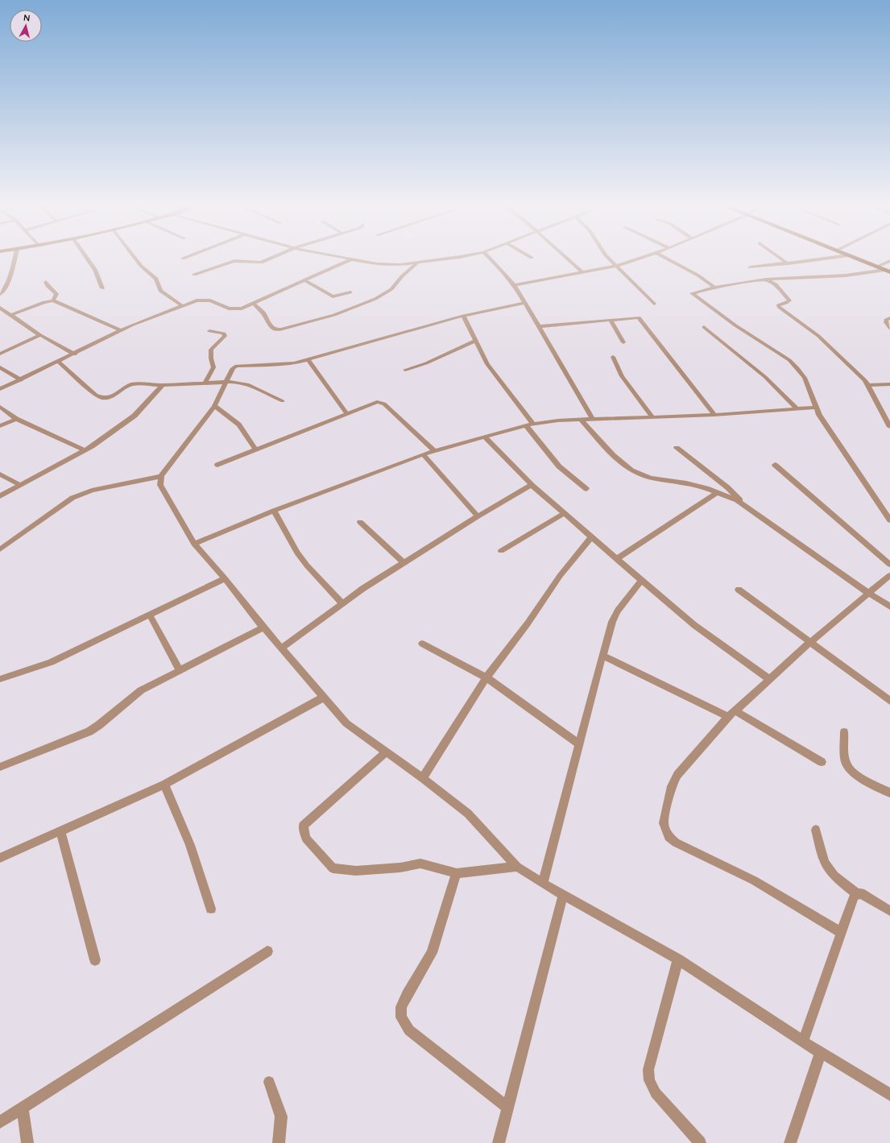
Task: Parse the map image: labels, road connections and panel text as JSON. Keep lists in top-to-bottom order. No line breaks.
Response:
{"north":"top"}
